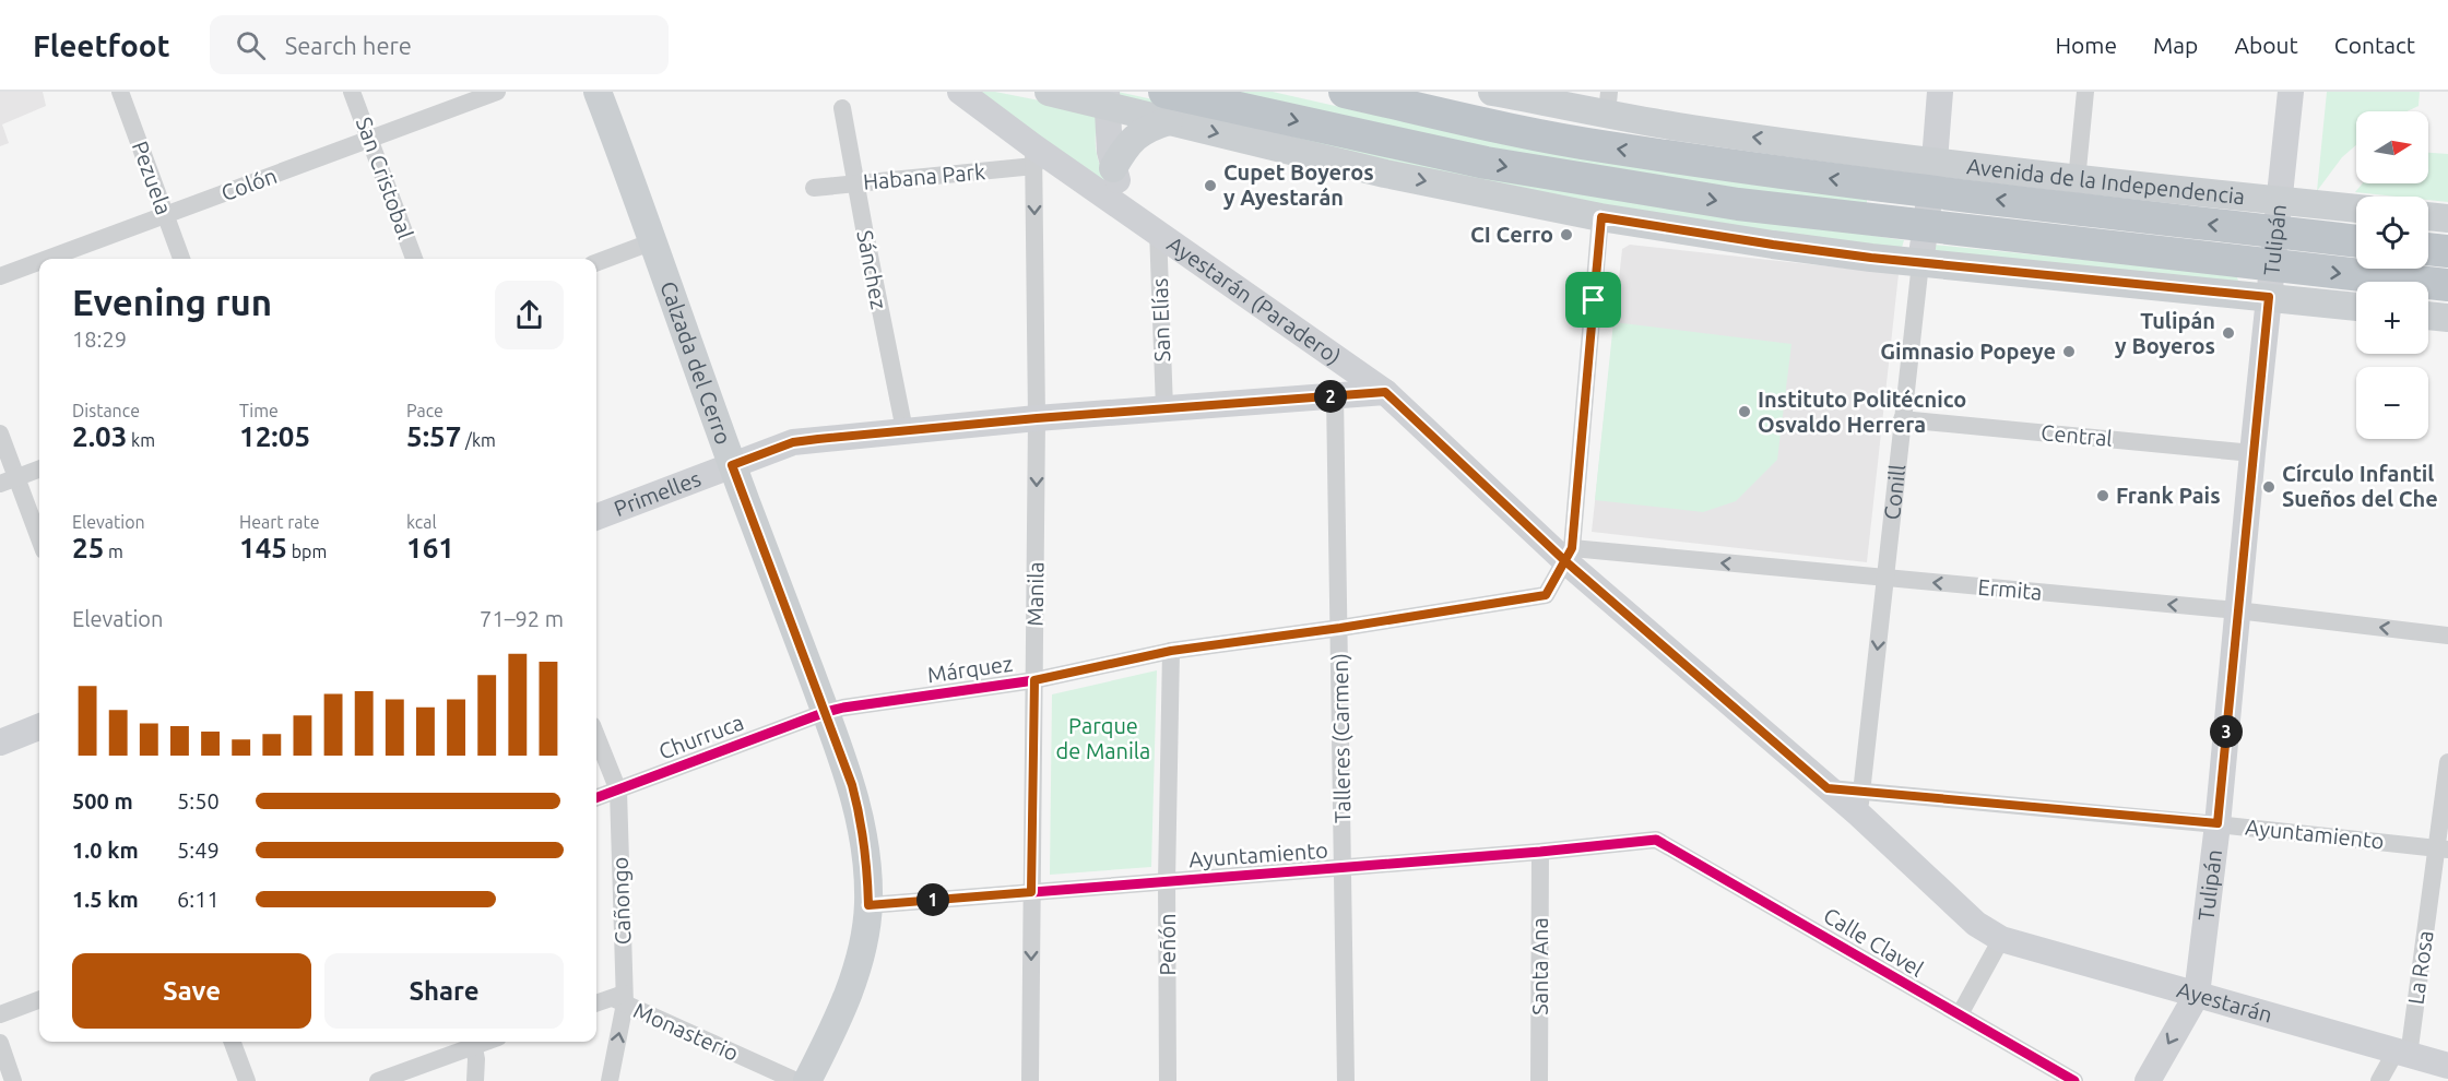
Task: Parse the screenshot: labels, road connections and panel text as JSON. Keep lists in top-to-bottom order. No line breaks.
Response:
{"streets":{"main road":["Avenida de la Independencia","Tulipán","Ayestarán (Paradero)","Calzada del Cerro","Conill","Primelles","Ayestarán"],"street":["Habana Park","Pezuela","San Cristobal","Colón","Sánchez","San Elías","Central","Ermita","Manila","Márquez","Churruca","Talleres (Carmen)","Ayuntamiento","Cañongo","Calle Clavel","Peñón","Santa Ana","La Rosa","Monasterio"]},"crossings":[["Habana Park","Sánchez"],["Habana Park","Ayestarán (Paradero)"],["Habana Park","Manila"],["Pezuela","Colón"],["San Cristobal","Colón"],["Avenida de la Independencia","Tulipán"],["Avenida de la Independencia","Conill"],["Tulipán","Central"],["Tulipán","Ermita"],["Tulipán","Ayuntamiento"],["Tulipán","Ayestarán"],["Sánchez","Primelles"],["Ayestarán (Paradero)","San Elías"],["Ayestarán (Paradero)","Conill"],["Ayestarán (Paradero)","Primelles"],["Ayestarán (Paradero)","Ermita"],["Ayestarán (Paradero)","Manila"],["Ayestarán (Paradero)","Márquez"],["Ayestarán (Paradero)","Ayuntamiento"],["Ayestarán (Paradero)","Ayestarán"],["San Elías","Primelles"],["Calzada del Cerro","Primelles"],["Calzada del Cerro","Márquez"],["Calzada del Cerro","Churruca"],["Calzada del Cerro","Ayuntamiento"],["Central","Conill"],["Conill","Ermita"],["Conill","Ayuntamiento"],["Primelles","Manila"],["Primelles","Talleres (Carmen)"],["Ermita","Márquez"],["Manila","Márquez"],["Manila","Ayuntamiento"],["Márquez","Churruca"],["Márquez","Talleres (Carmen)"],["Márquez","Peñón"],["Churruca","Cañongo"],["Talleres (Carmen)","Ayuntamiento"],["Ayuntamiento","Calle Clavel"],["Ayuntamiento","Peñón"],["Ayuntamiento","Santa Ana"],["Ayuntamiento","La Rosa"],["Cañongo","Monasterio"],["La Rosa","Ayestarán"]],"one_way":["Ermita","Manila"],"parks":["Parque de Manila"],"places":["Cupet Boyeros y Ayestarán","CI Cerro","Tulipán y Boyeros","Gimnasio Popeye","Instituto Politécnico Osvaldo Herrera","Círculo Infantil Sueños del Che","Frank Pais"],"north":"right","page":{"header":"Fleetfoot","search":"Search here","nav":["Home","Map","About","Contact"],"map_buttons":["+","−"],"heading":["Evening run","18:29"],"stats":[["Distance","2.03 km"],["Time","12:05"],["Pace","5:57 /km"],["Elevation","25 m"],["Heart rate","145 bpm"],["kcal","161"]],"pins":["2","3","1"],"chart":["Elevation","71–92 m"],"list":[{"name":"500 m","note":"5:50"},{"name":"1.0 km","note":"5:49"},{"name":"1.5 km","note":"6:11"}],"buttons":["Save","Share"]}}
